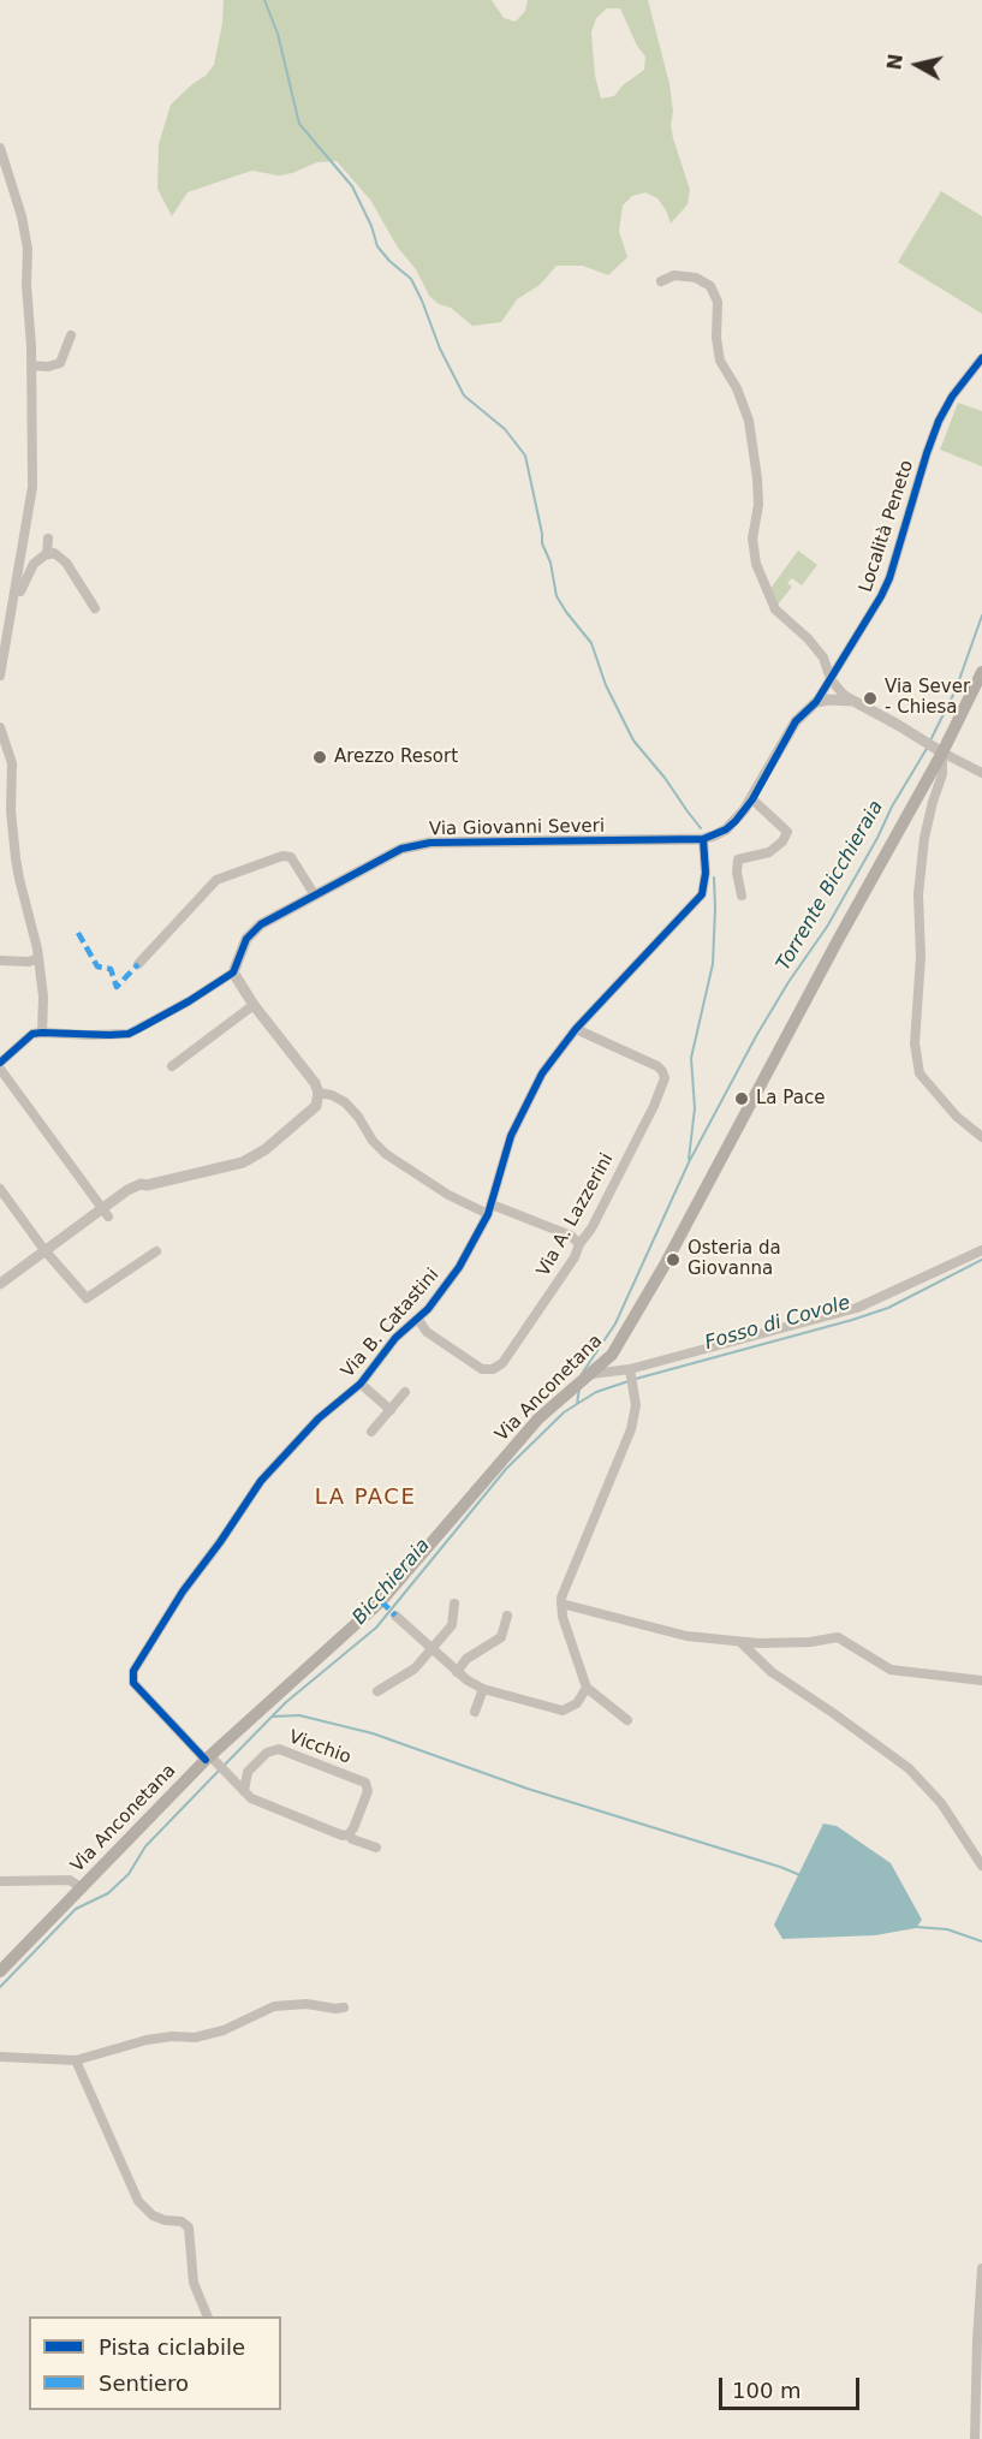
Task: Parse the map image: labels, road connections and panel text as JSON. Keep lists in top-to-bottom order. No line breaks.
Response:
{"streets":{"main road":["Via Anconetana"],"street":["Località Peneto","Via Giovanni Severi","Via A. Lazzerini","Via B. Catastini","Vicchio"]},"crossings":[["Località Peneto","Via Giovanni Severi"],["Via Giovanni Severi","Via B. Catastini"],["Via A. Lazzerini","Via B. Catastini"],["Via B. Catastini","Via Anconetana"]],"districts":["LA PACE"],"water":["Torrente Bicchieraia","Fosso di Covole","Bicchieraia"],"places":["Via Sever - Chiesa","Arezzo Resort","La Pace","Osteria da Giovanna"],"legend":["Pista ciclabile","Sentiero"],"scale_bar":"100 m","north":"left"}
